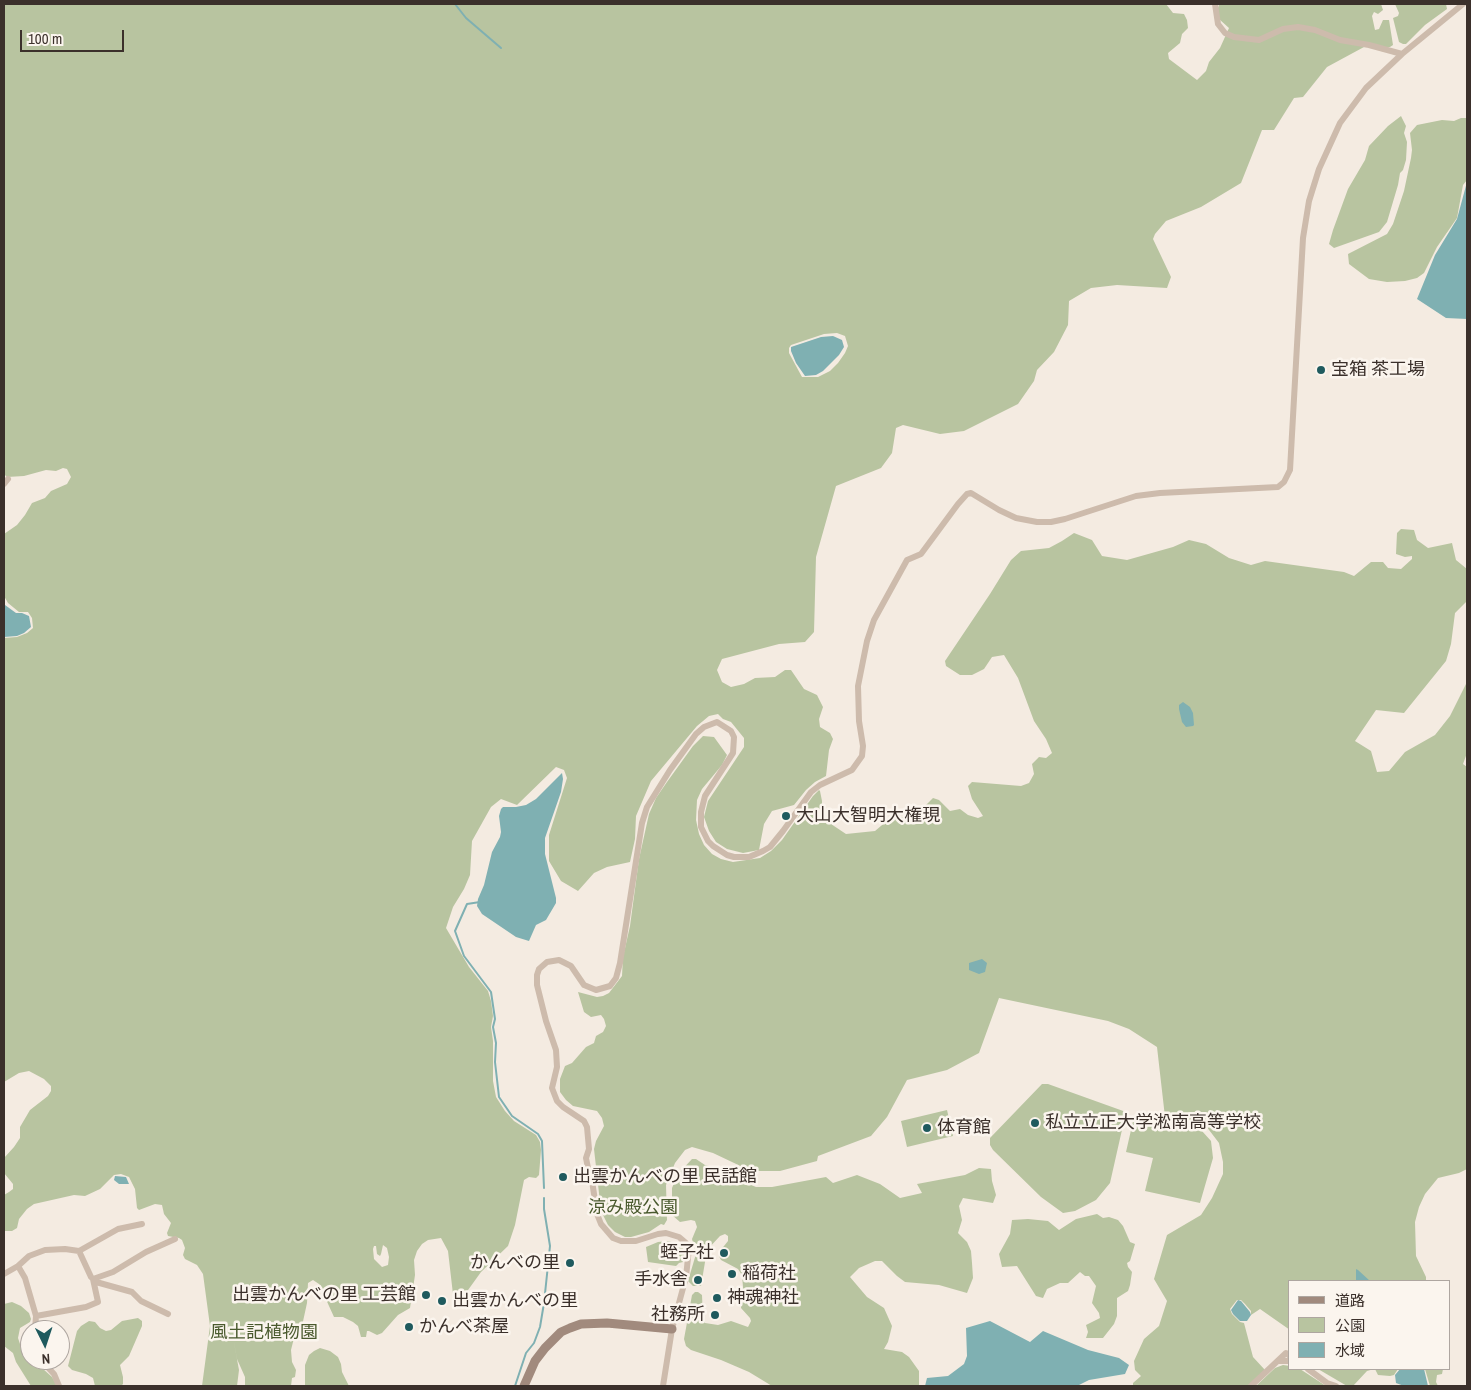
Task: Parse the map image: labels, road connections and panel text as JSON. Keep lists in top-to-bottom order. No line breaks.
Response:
{"parks":["涼み殿公園","風土記植物園"],"places":["宝箱 茶工場","大山大智明大権現","私立立正大学淞南高等学校","体育館","出雲かんべの里 民話館","蛭子社","かんべの里","稲荷社","手水舎","出雲かんべの里 工芸館","神魂神社","出雲かんべの里","社務所","かんべ茶屋"],"legend":["道路","公園","水域"],"scale_bar":"100 m","north":"bottom"}
